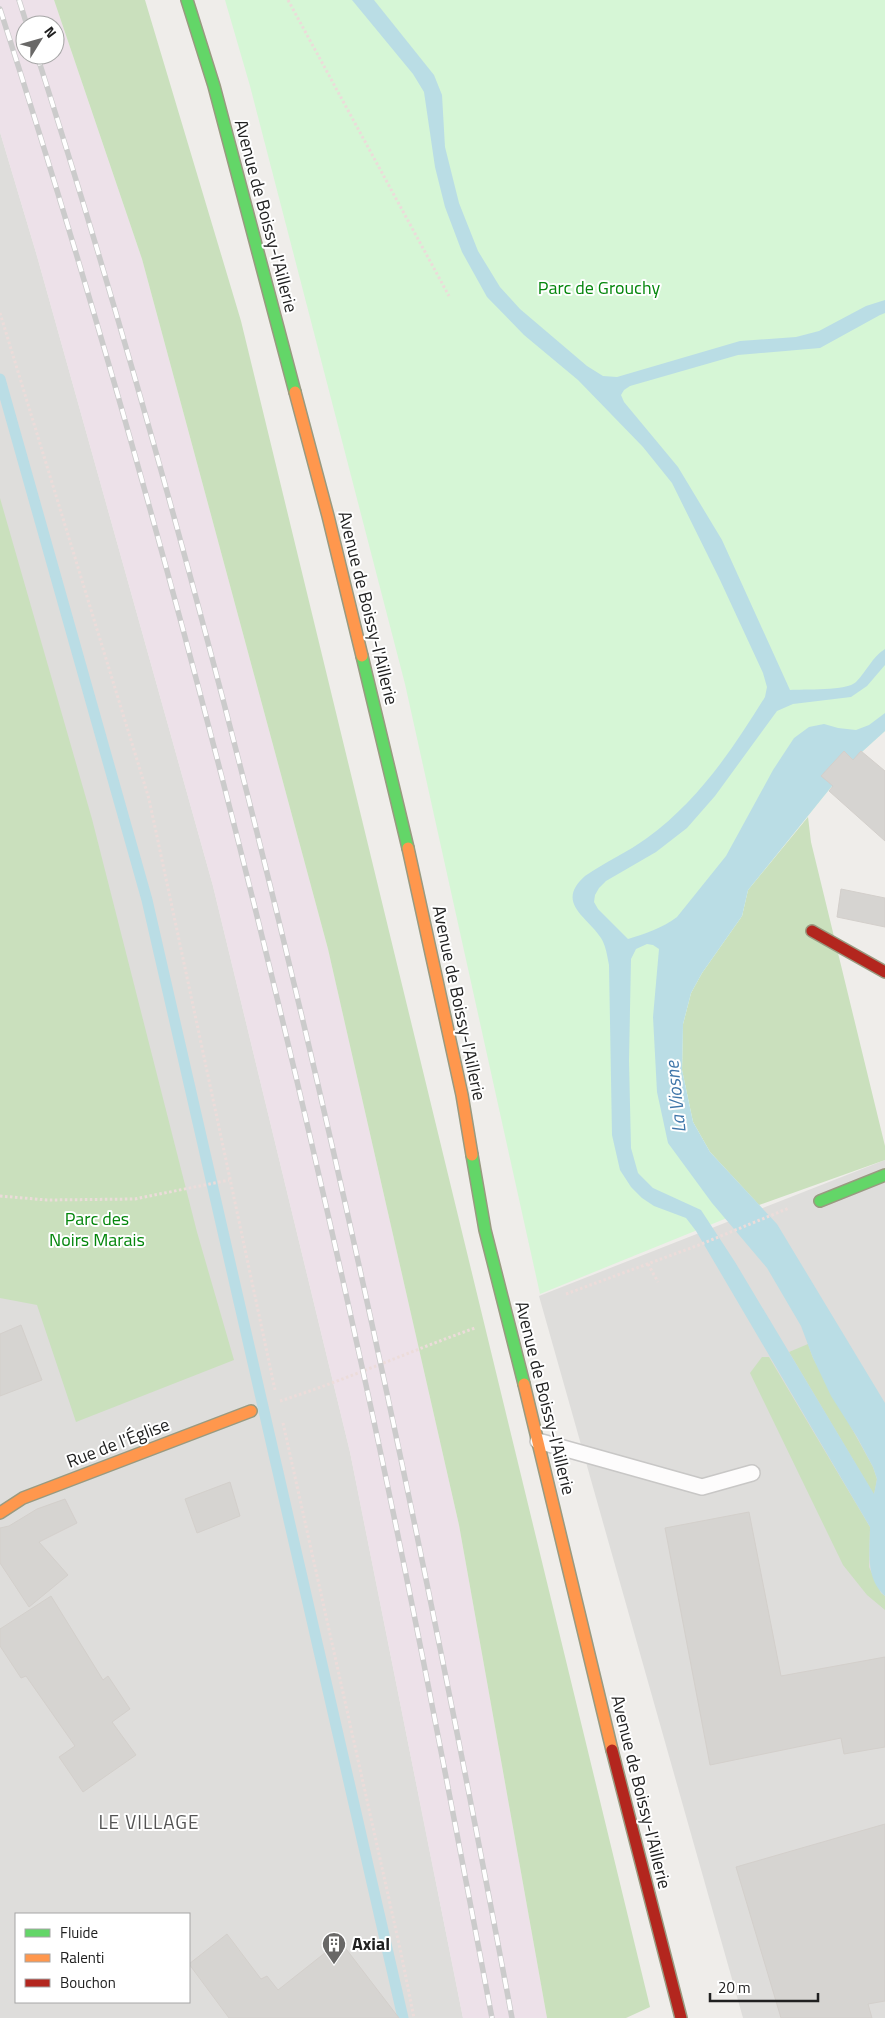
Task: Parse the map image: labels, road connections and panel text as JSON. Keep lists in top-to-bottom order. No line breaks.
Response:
{"streets":{"main road":["Avenue de Boissy-l'Aillerie","Rue de l'Église"]},"districts":["LE VILLAGE"],"water":["La Viosne"],"parks":["Parc de Grouchy","Parc des Noirs Marais"],"places":{"building":["Axial"]},"legend":["Fluide","Ralenti","Bouchon"],"scale_bar":"20 m","north":"top right"}
